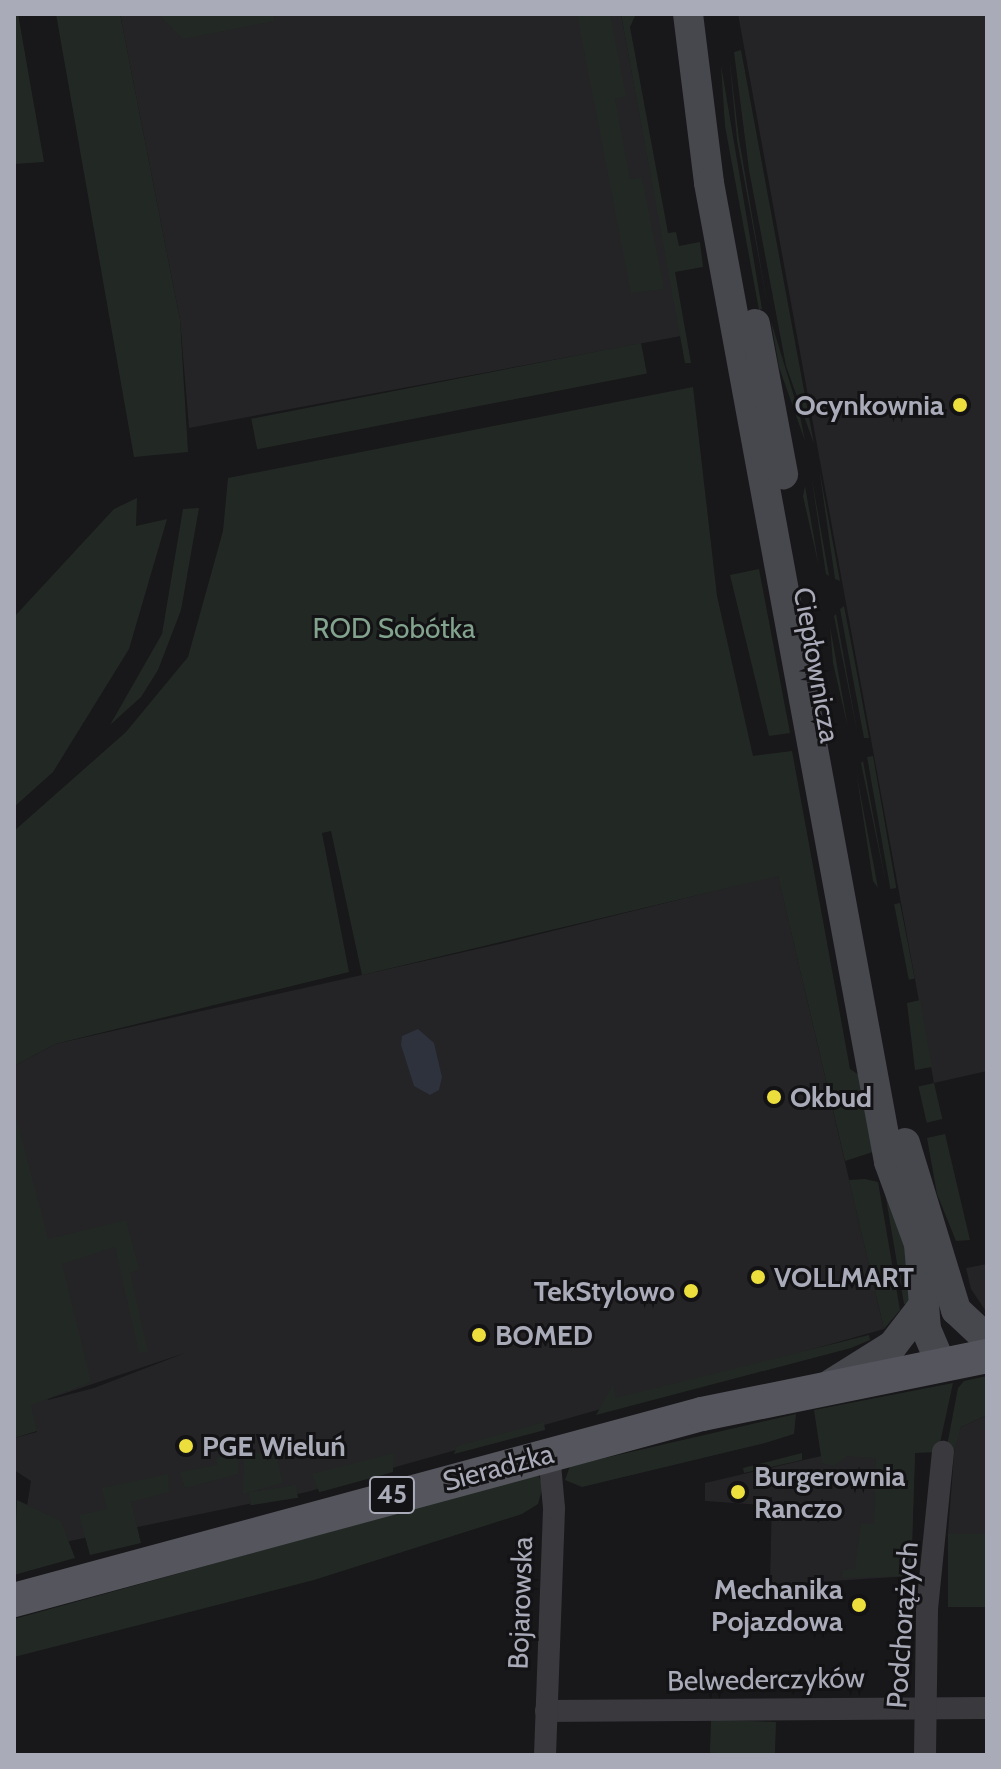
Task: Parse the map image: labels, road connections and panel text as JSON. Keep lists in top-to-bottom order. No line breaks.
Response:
{"streets":{"main road":["Ciepłownicza","Sieradzka","45"],"street":["Bojarowska","Podchorążych","Belwederczyków"]},"crossings":[["Ciepłownicza","Sieradzka"],["Sieradzka","Bojarowska"],["Bojarowska","Belwederczyków"],["Podchorążych","Belwederczyków"]],"parks":["ROD Sobótka"],"places":["Ocynkownia","Okbud","VOLLMART","TekStylowo","BOMED","PGE Wieluń","Burgerownia Ranczo","Mechanika Pojazdowa"]}
